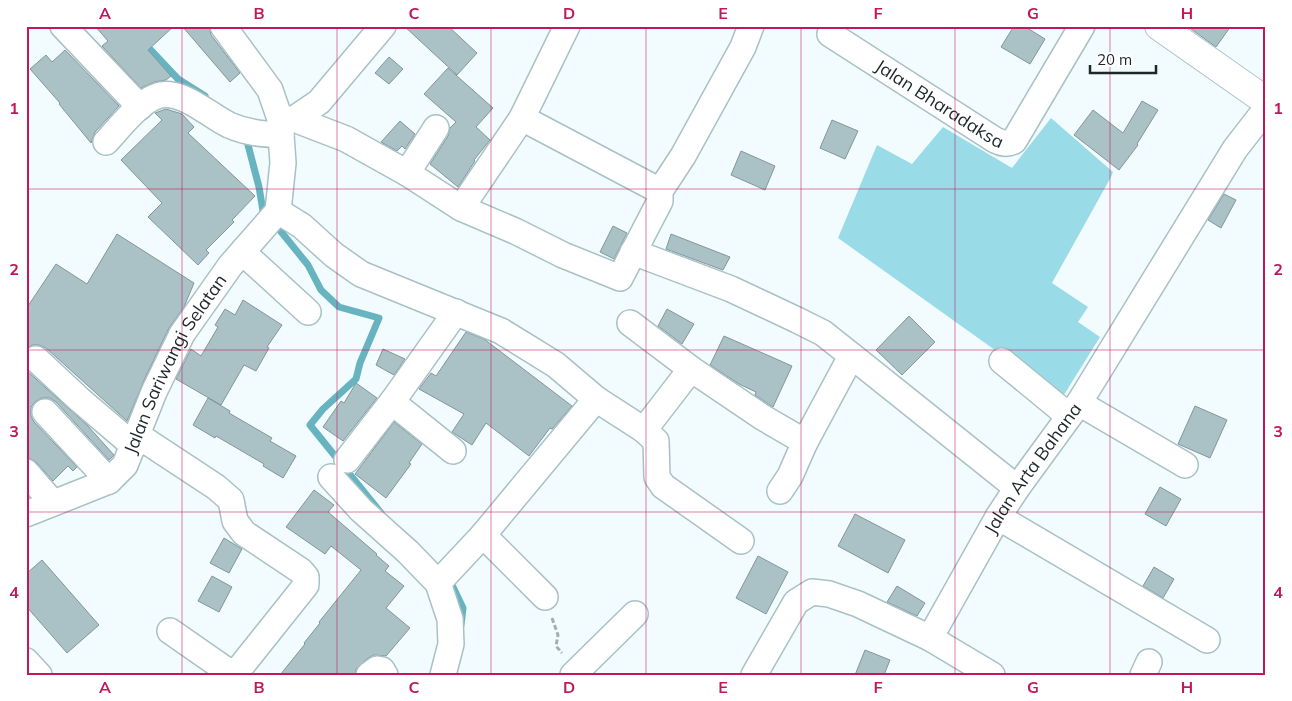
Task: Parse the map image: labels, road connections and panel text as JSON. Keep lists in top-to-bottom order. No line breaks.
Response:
{"streets":{"street":["Jalan Bharadaksa","Jalan Sariwangi Selatan","Jalan Arta Bahana"]},"scale_bar":"20 m","grid":{"columns":["A","B","C","D","E","F","G","H"],"rows":["1","2","3","4"]}}
